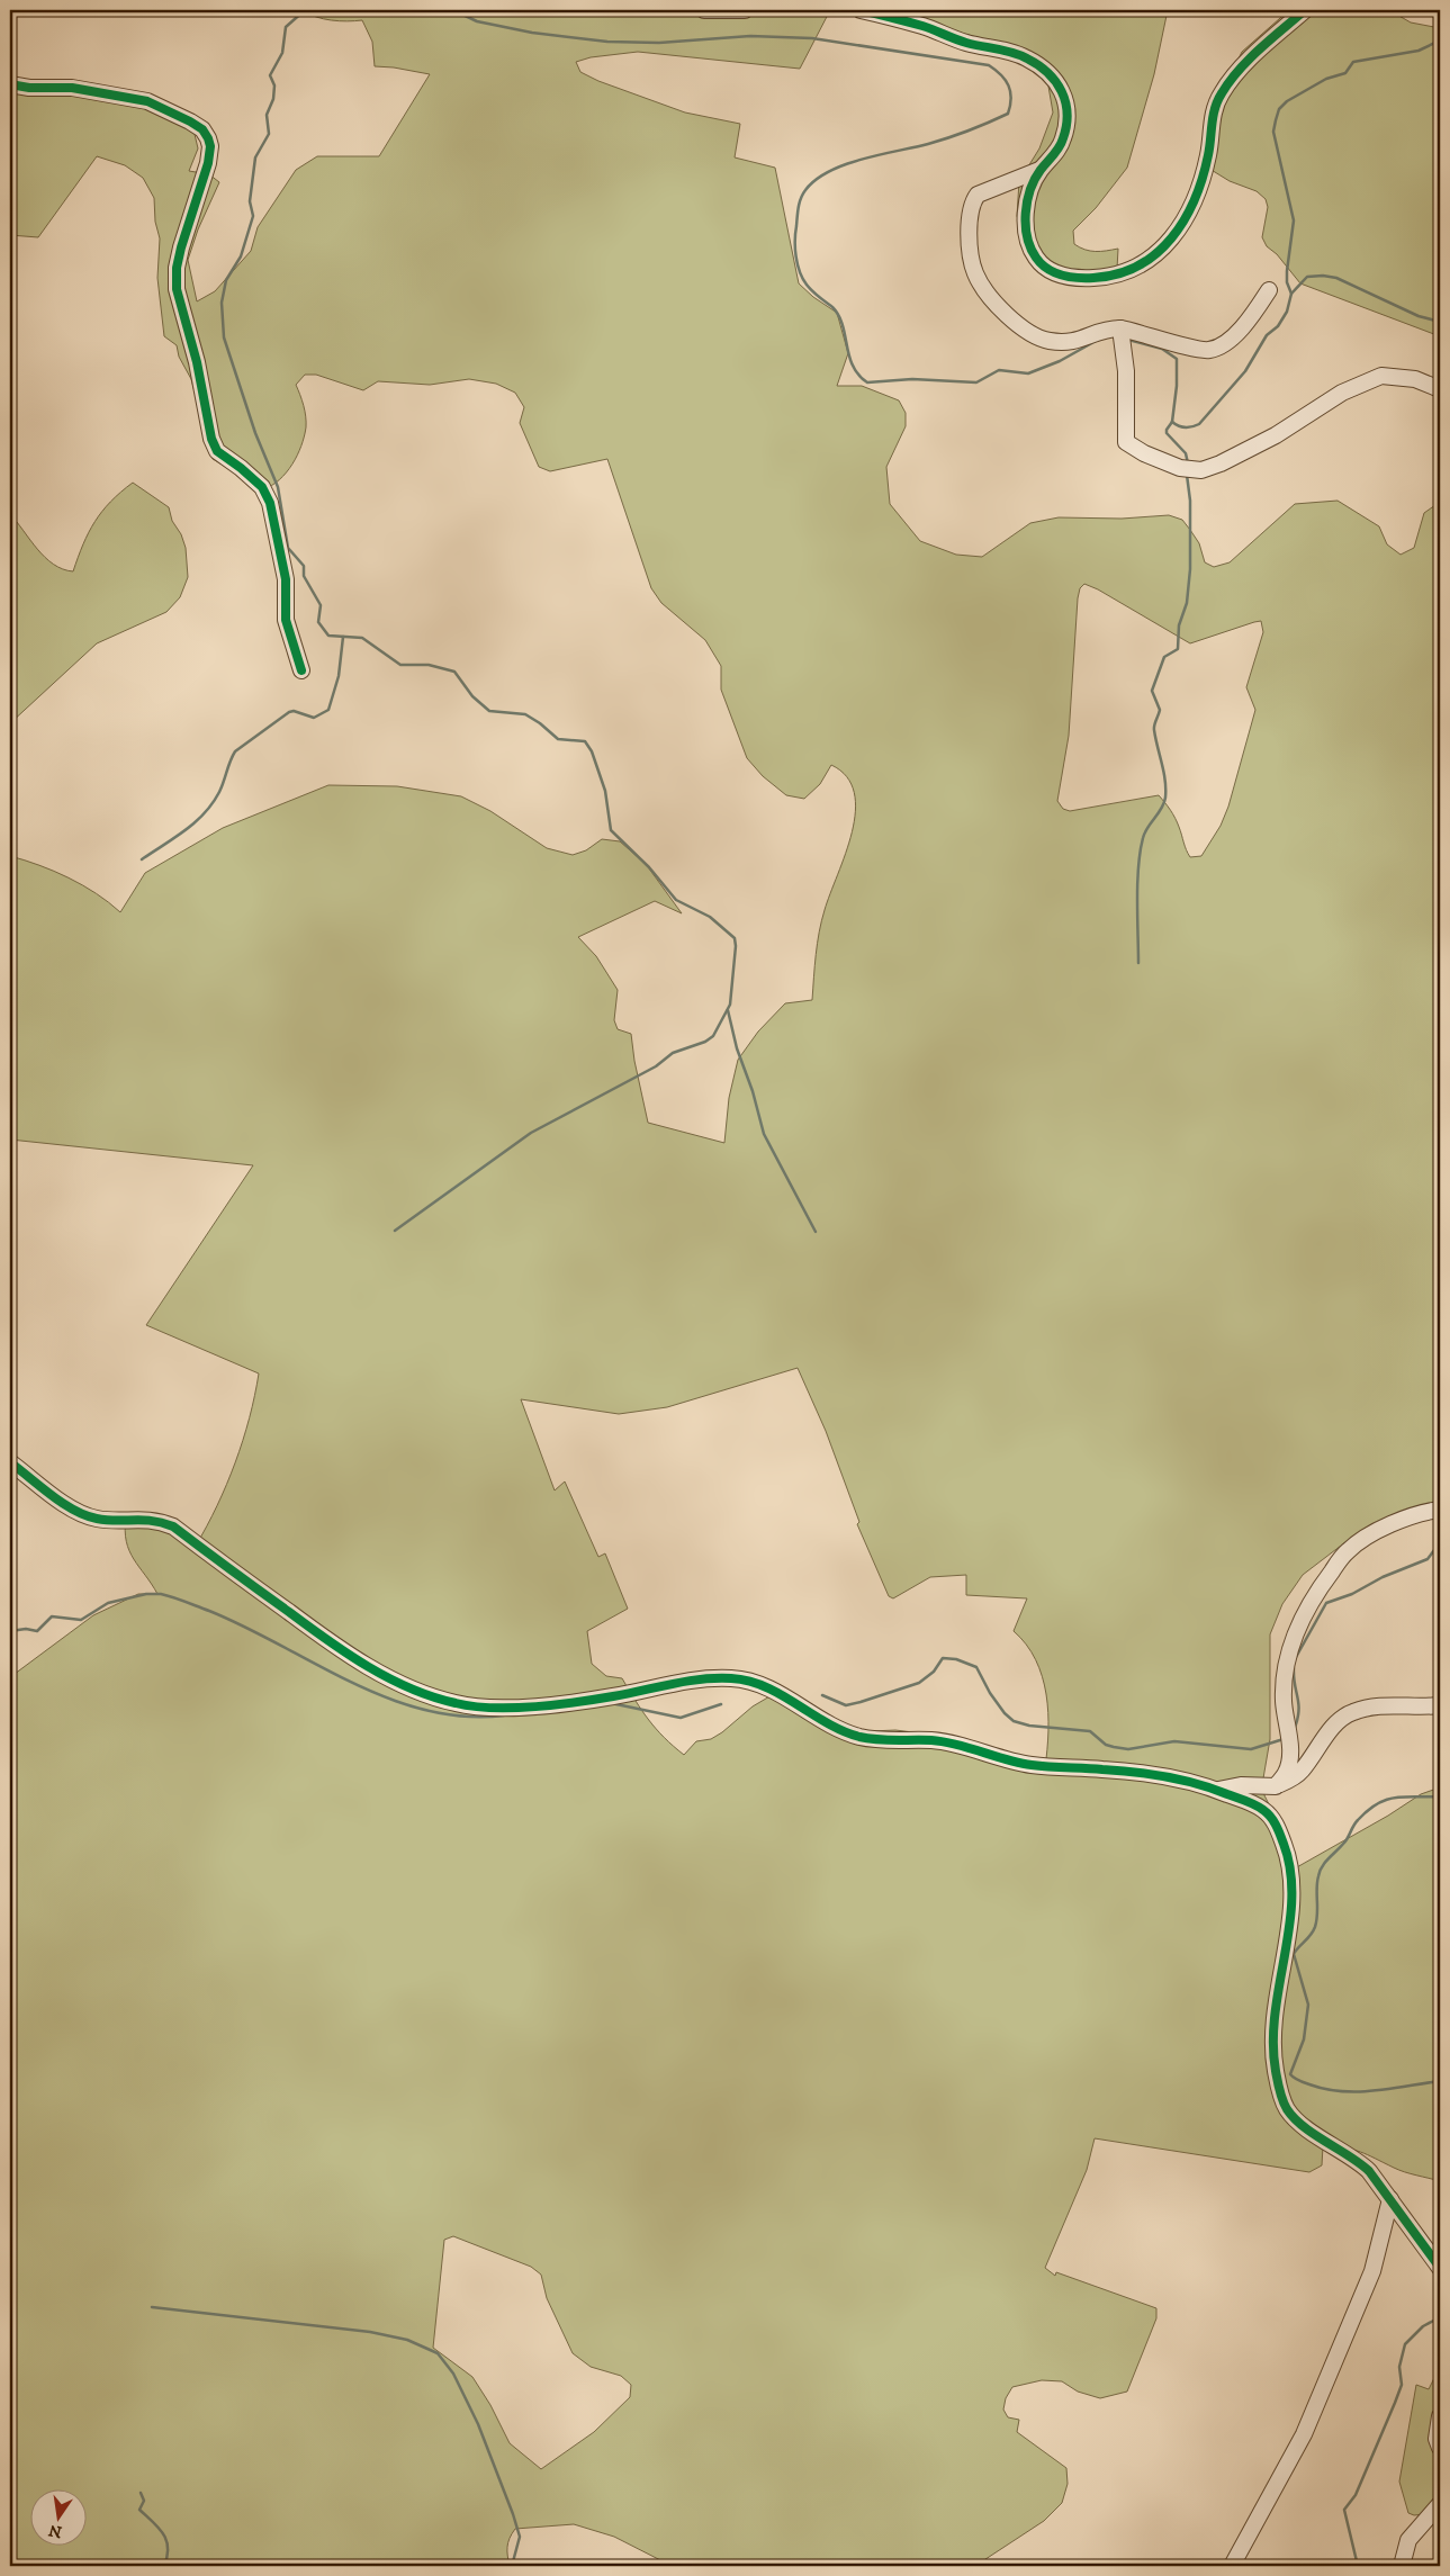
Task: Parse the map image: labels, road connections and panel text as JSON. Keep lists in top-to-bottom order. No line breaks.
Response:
{"north":"bottom"}
